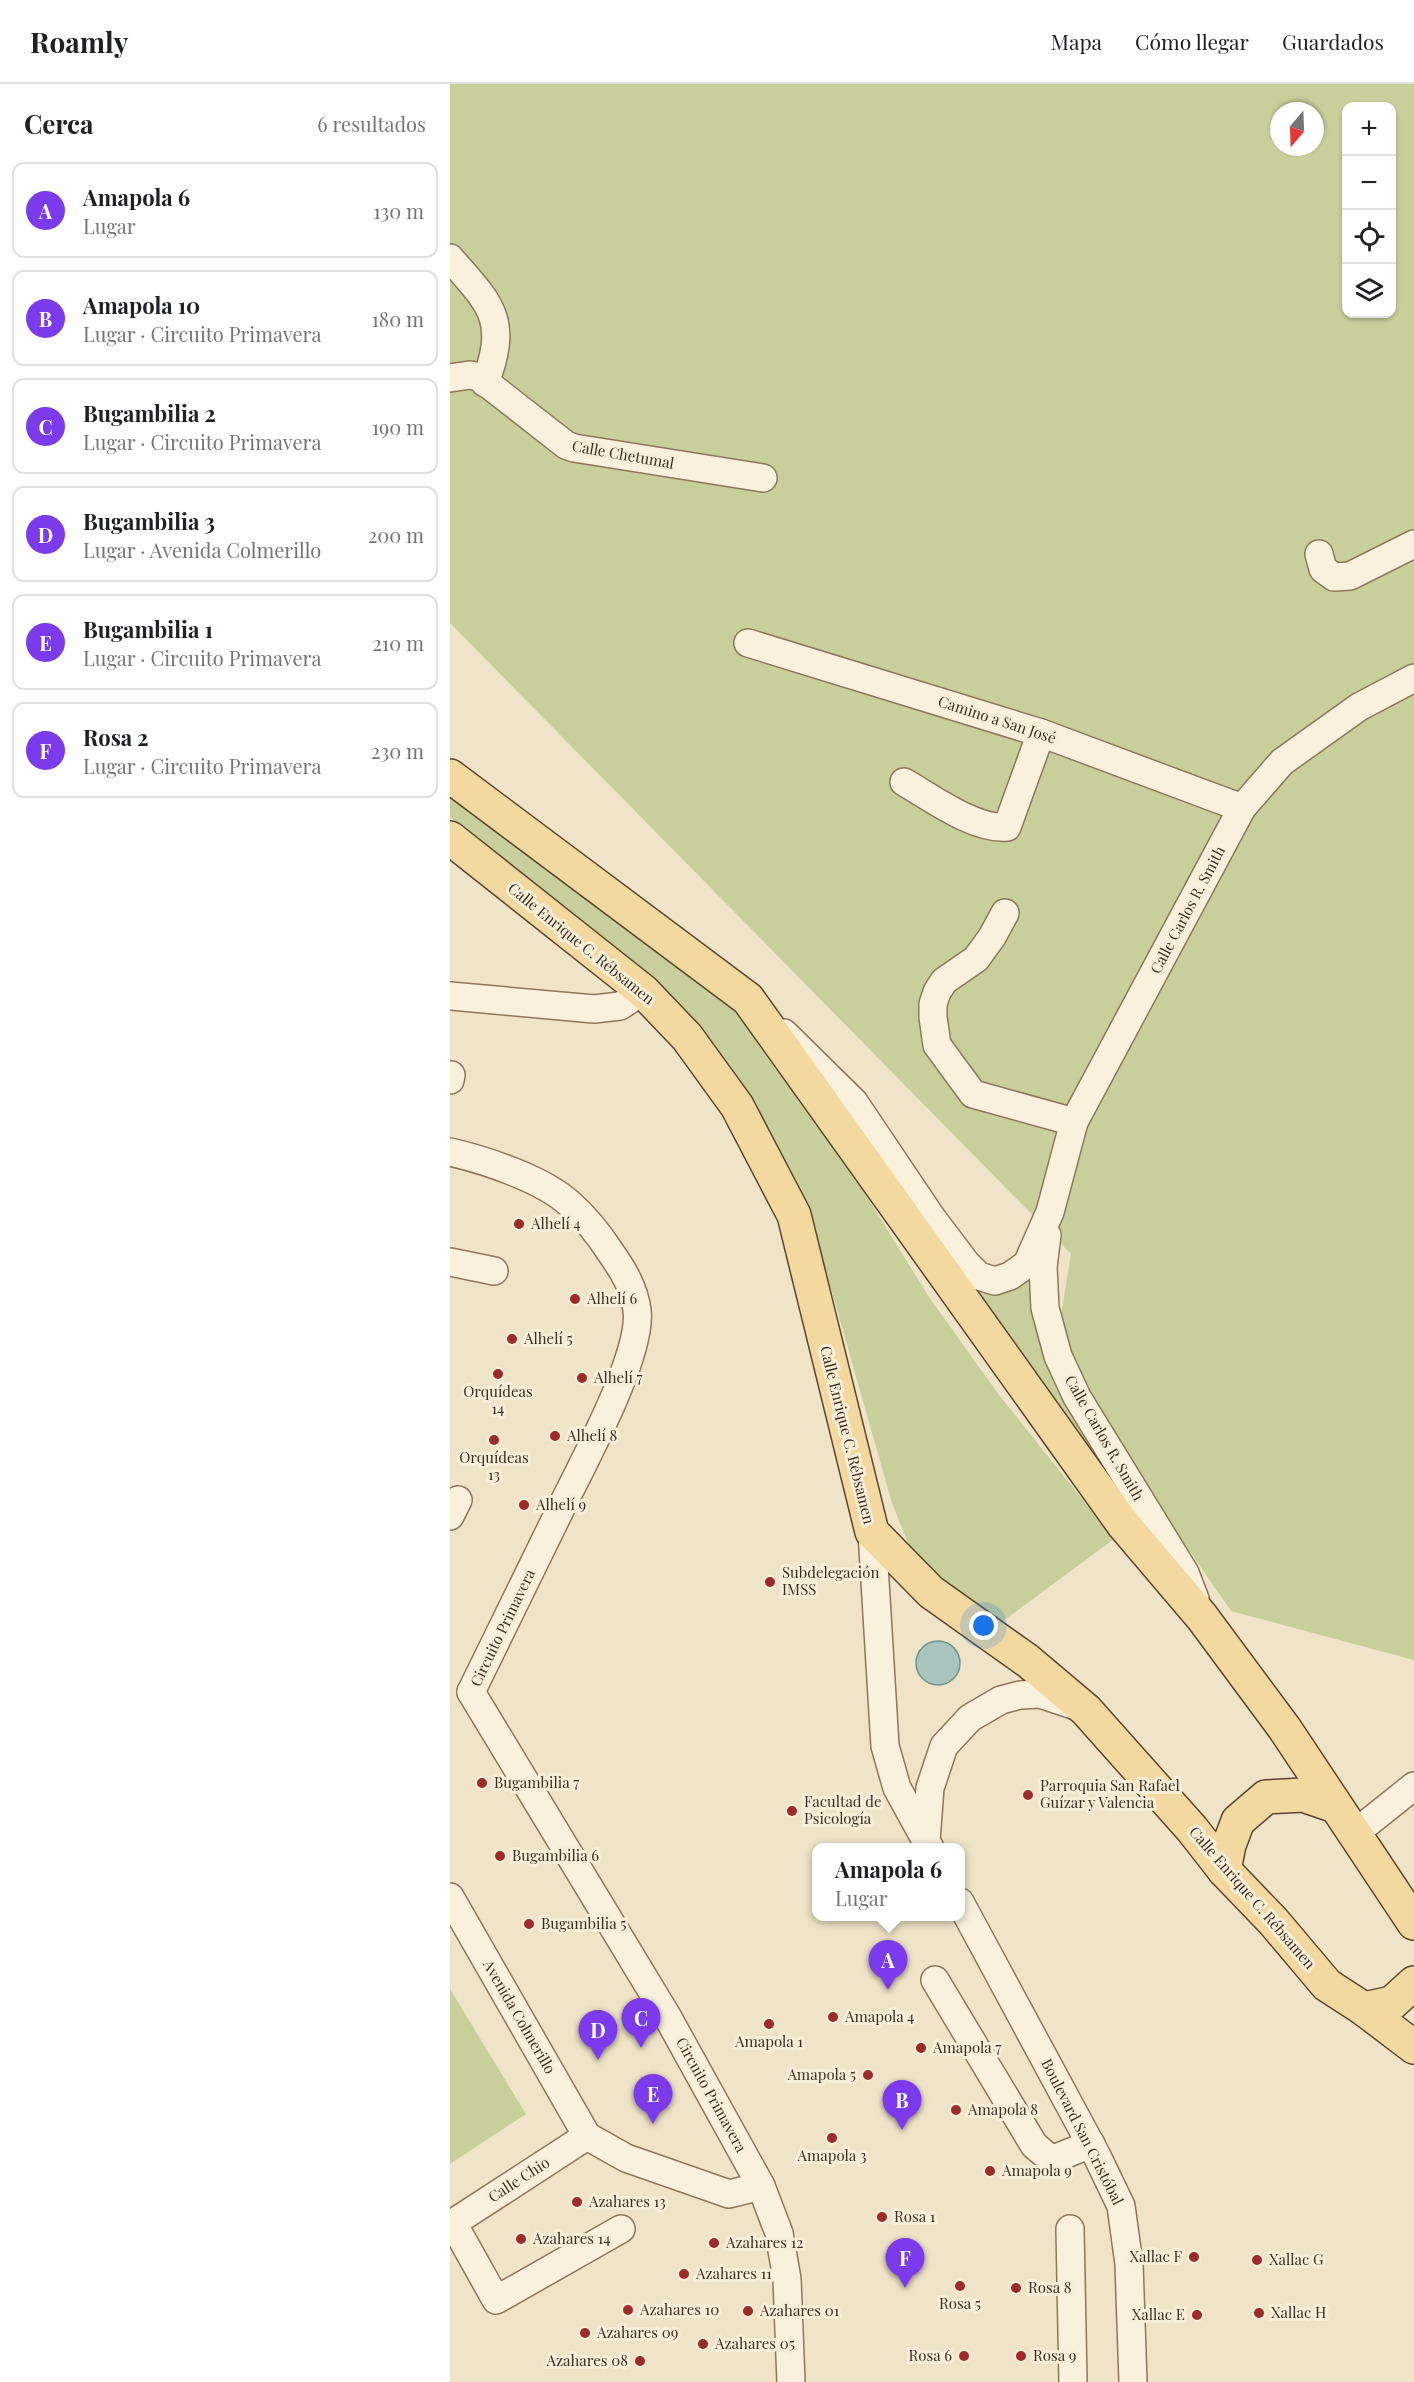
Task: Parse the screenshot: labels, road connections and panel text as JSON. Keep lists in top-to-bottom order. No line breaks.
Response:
{"streets":{"main road":["Calle Enrique C. Rébsamen"],"street":["Calle Chetumal","Camino a San José","Calle Carlos R. Smith","Circuito Primavera","Avenida Colmerillo","Boulevard San Cristóbal","Calle Chio"]},"crossings":[["Camino a San José","Calle Carlos R. Smith"],["Avenida Colmerillo","Calle Chio"]],"places":["Alhelí 4","Alhelí 6","Alhelí 5","Orquídeas 14","Alhelí 7","Alhelí 8","Orquídeas 13","Alhelí 9","Subdelegación IMSS","Bugambilia 7","Parroquia San Rafael Guízar y Valencia","Facultad de Psicología","Bugambilia 6","Bugambilia 5","Amapola 4","Amapola 1","Amapola 7","Amapola 5","Amapola 8","Amapola 3","Amapola 9","Azahares 13","Rosa 1","Azahares 14","Azahares 12","Xallac F","Xallac G","Azahares 11","Rosa 5","Rosa 8","Azahares 10","Azahares 01","Xallac H","Xallac E","Azahares 09","Azahares 05","Rosa 6","Rosa 9","Azahares 08"],"north":"bottom","page":{"header":"Roamly","nav":["Mapa","Cómo llegar","Guardados"],"heading":["Cerca","6 resultados"],"map_buttons":["+","−"],"list":[{"mark":"A","name":"Amapola 6","note":"Lugar","value":"130 m"},{"mark":"B","name":"Amapola 10","note":"Lugar · Circuito Primavera","value":"180 m"},{"mark":"C","name":"Bugambilia 2","note":"Lugar · Circuito Primavera","value":"190 m"},{"mark":"D","name":"Bugambilia 3","note":"Lugar · Avenida Colmerillo","value":"200 m"},{"mark":"E","name":"Bugambilia 1","note":"Lugar · Circuito Primavera","value":"210 m"},{"mark":"F","name":"Rosa 2","note":"Lugar · Circuito Primavera","value":"230 m"}],"popup":["Amapola 6","Lugar"],"pins":["A","C","D","E","B","F"]}}
